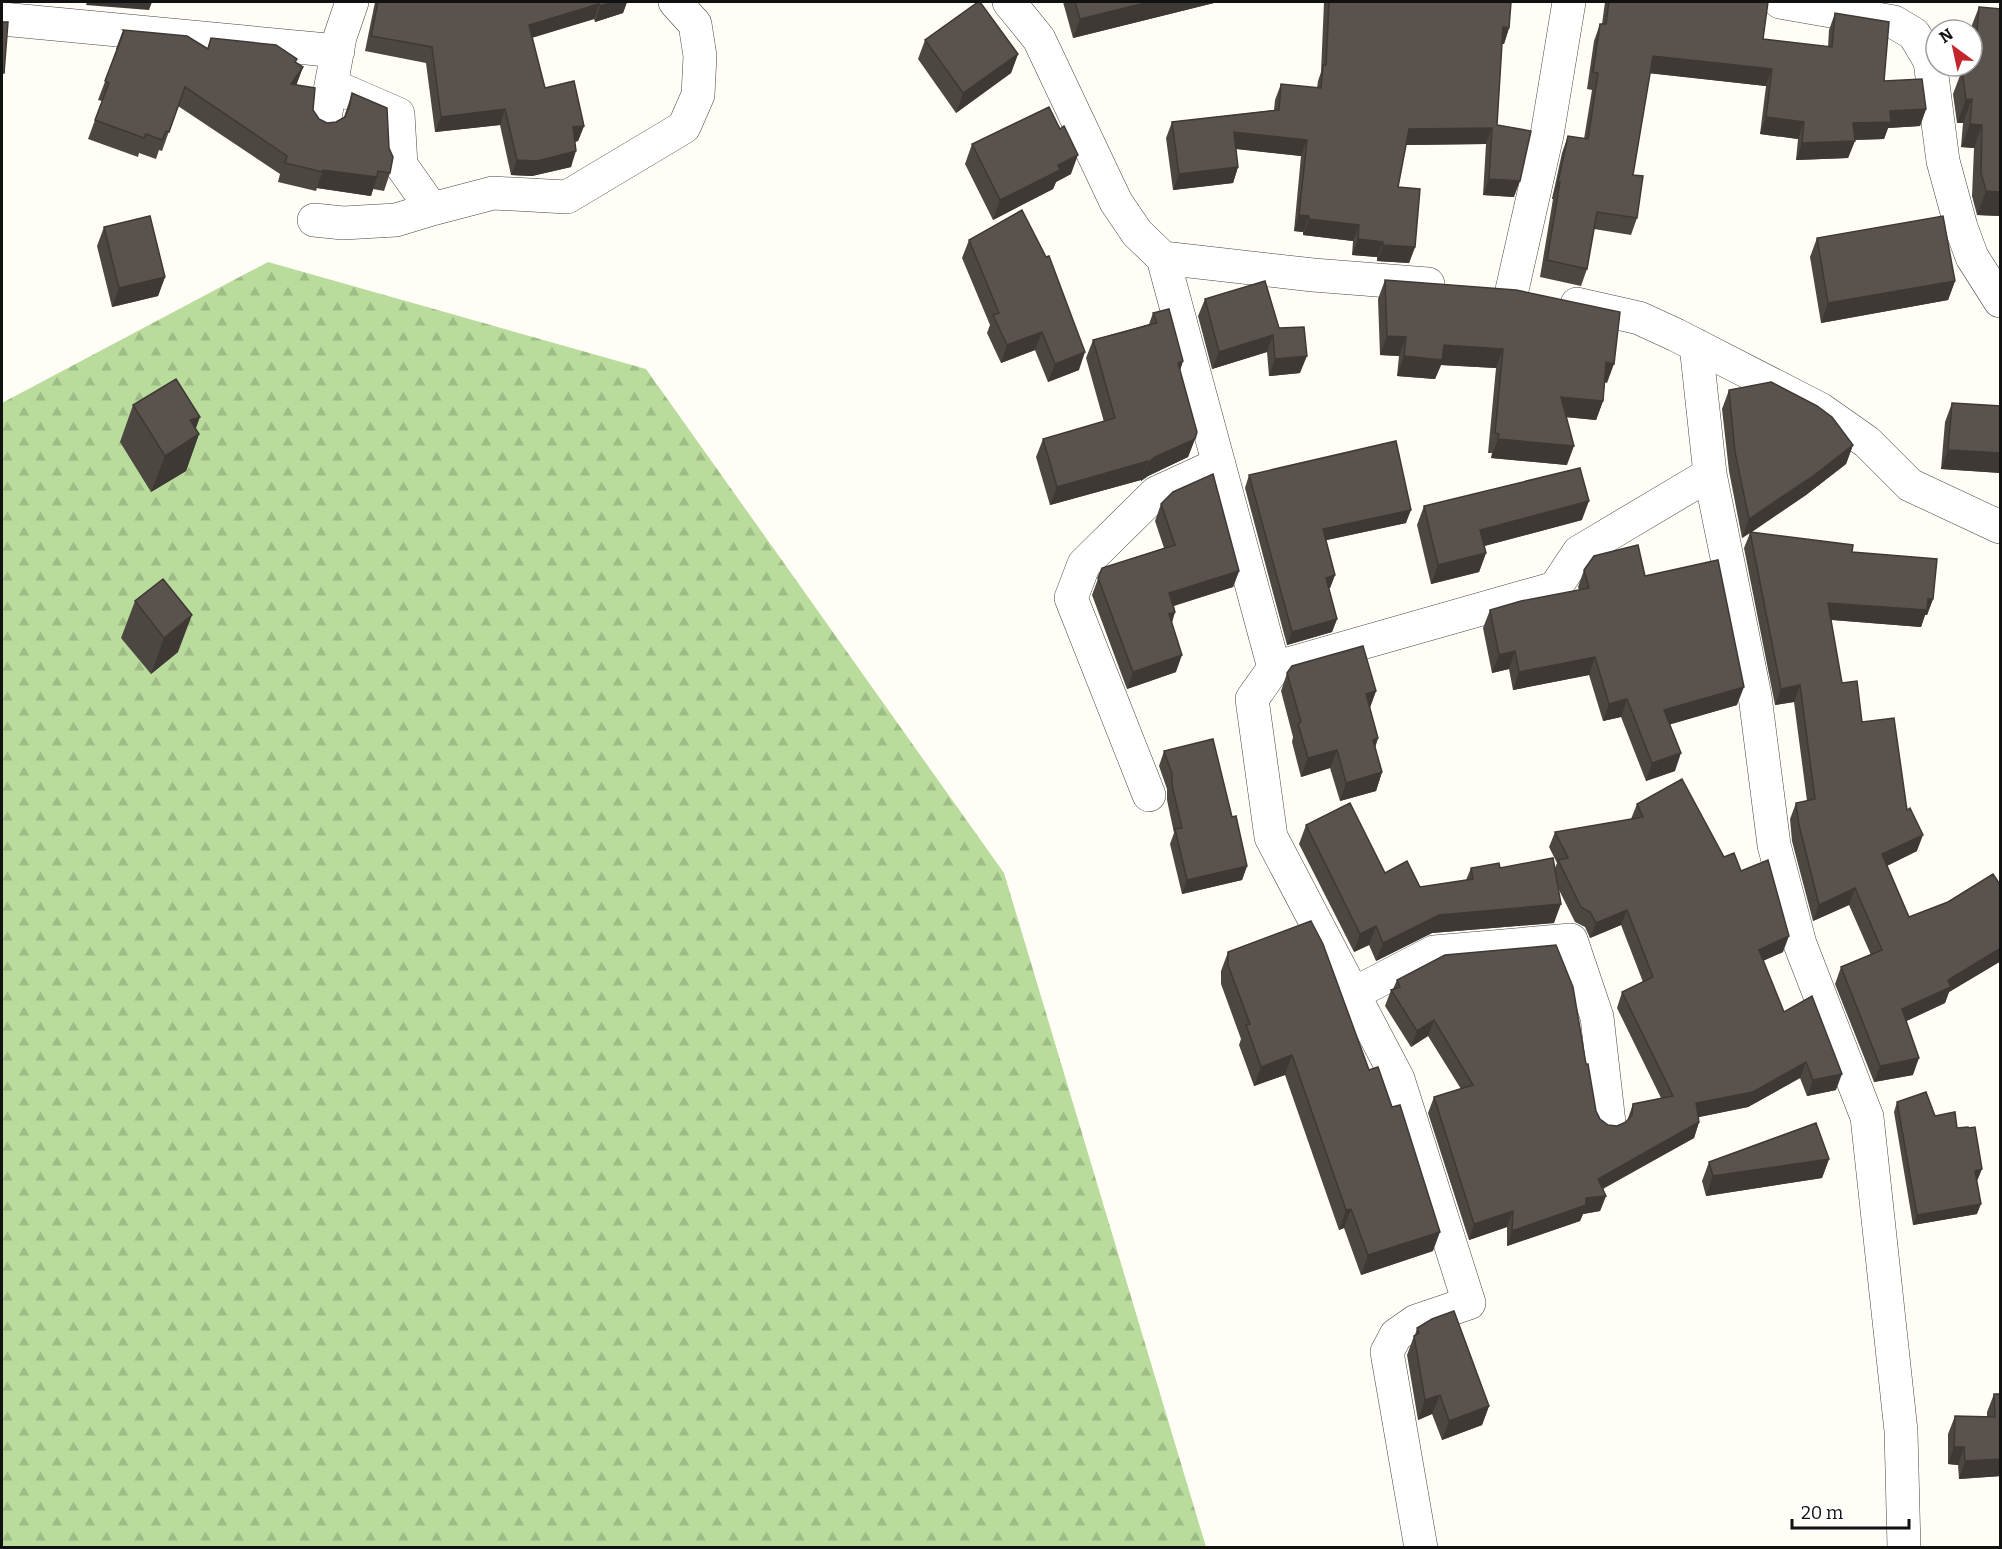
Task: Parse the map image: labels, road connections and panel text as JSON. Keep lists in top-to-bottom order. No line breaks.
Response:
{"scale_bar":"20 m","north":"top left"}
